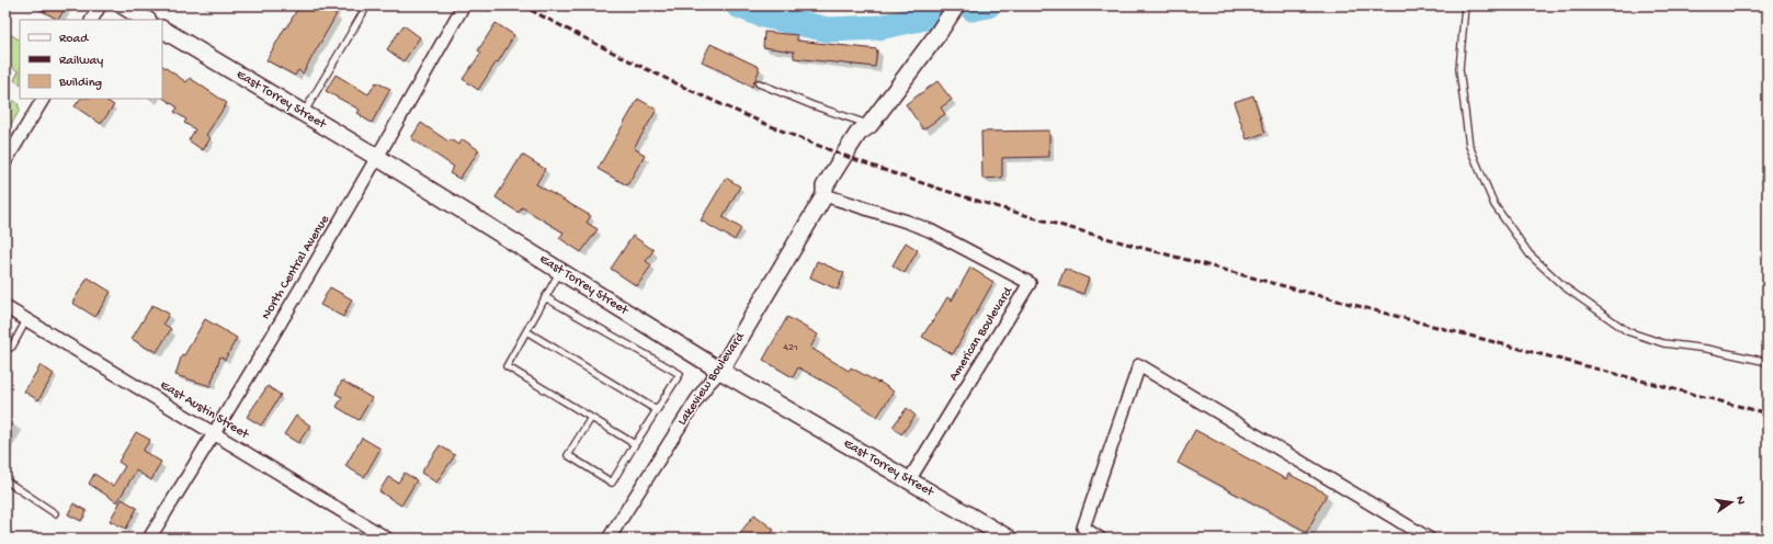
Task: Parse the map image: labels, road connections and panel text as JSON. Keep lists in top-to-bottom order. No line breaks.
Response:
{"streets":{"street":["East Torrey Street","North Central Avenue","American Boulevard","Lakeview Boulevard","East Austin Street"]},"crossings":[["East Torrey Street","North Central Avenue"],["East Torrey Street","American Boulevard"],["East Torrey Street","Lakeview Boulevard"],["North Central Avenue","East Austin Street"],["American Boulevard","Lakeview Boulevard"]],"house_numbers":["421"],"legend":["Road","Railway","Building"],"north":"right"}
